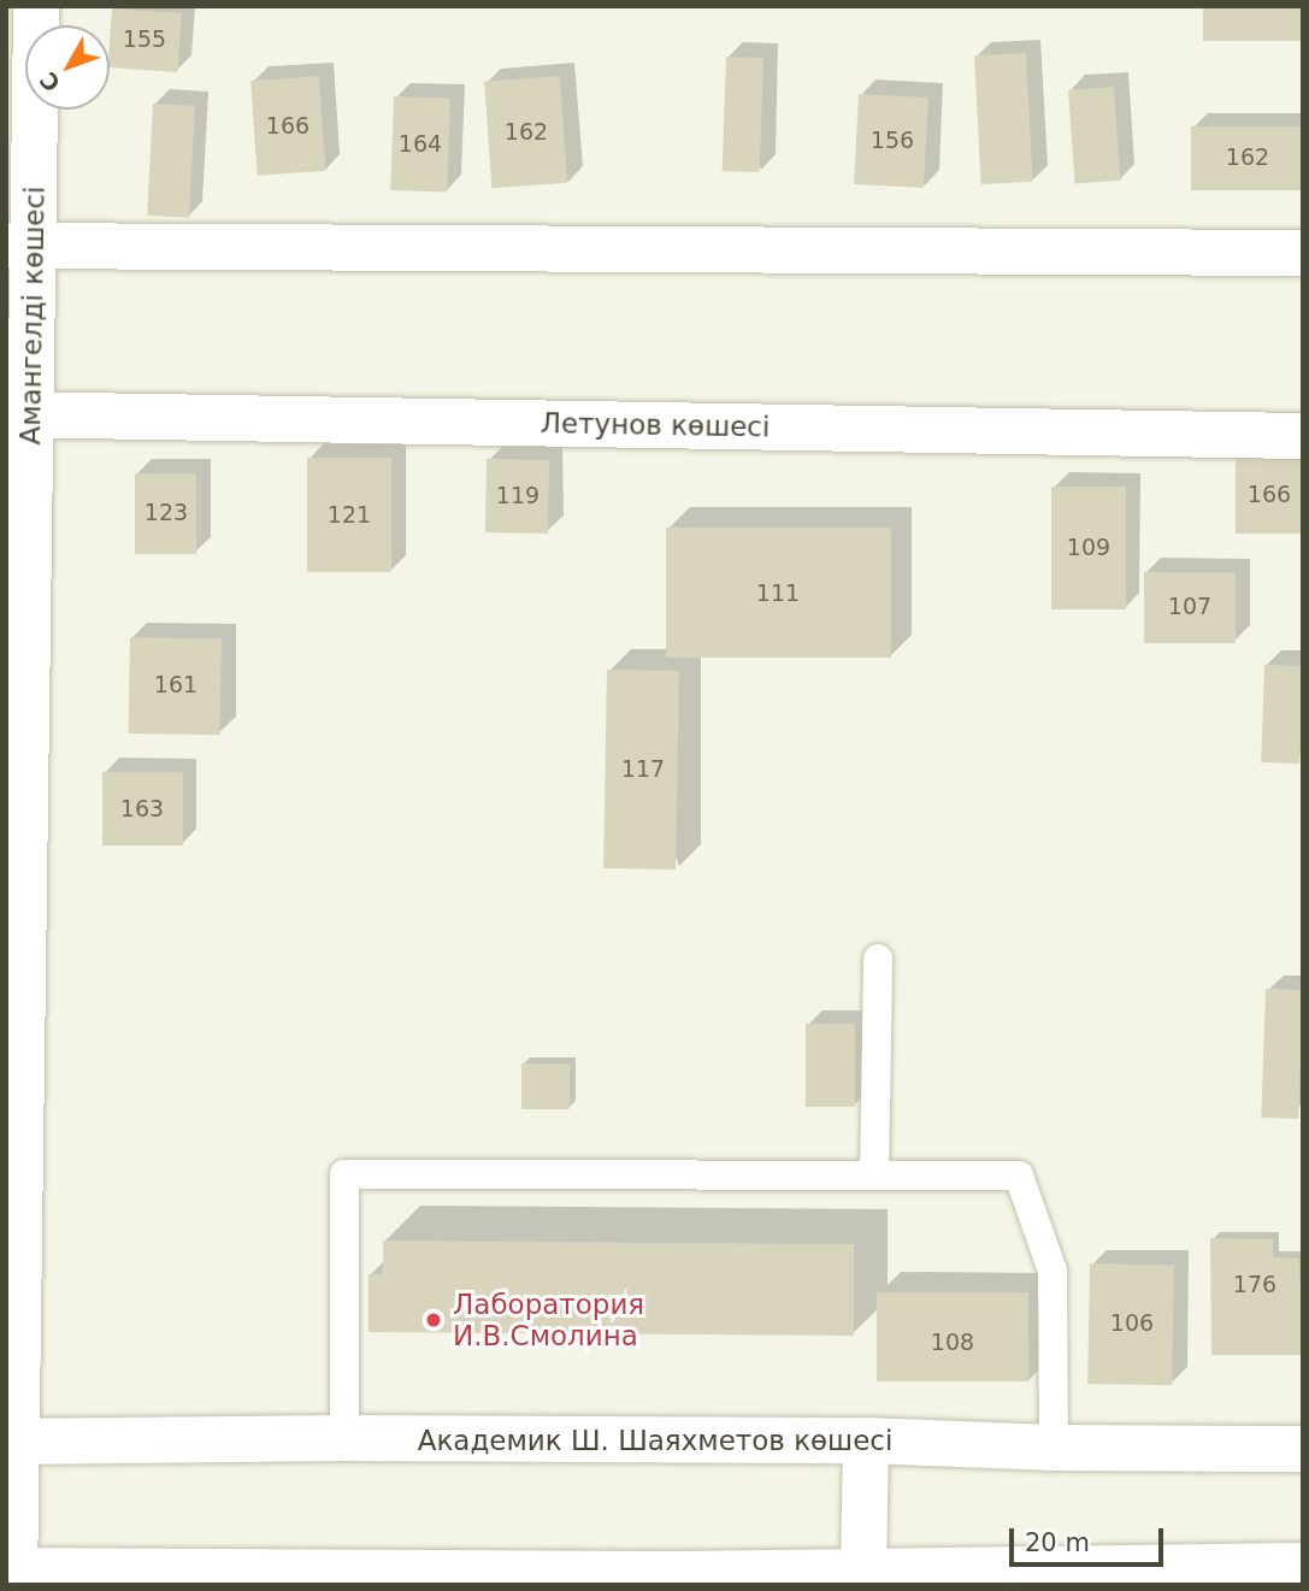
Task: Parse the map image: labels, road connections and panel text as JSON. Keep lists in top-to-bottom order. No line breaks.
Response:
{"streets":{"street":["Амангелді көшесі","Летунов көшесі","Академик Ш. Шаяхметов көшесі"]},"crossings":[["Амангелді көшесі","Летунов көшесі"],["Амангелді көшесі","Академик Ш. Шаяхметов көшесі"]],"places":["Лаборатория И.В.Смолина"],"house_numbers":["155","166","162","156","164","162","166","119","123","121","109","111","107","161","117","163","176","106","108"],"scale_bar":"20 m","north":"bottom left"}
